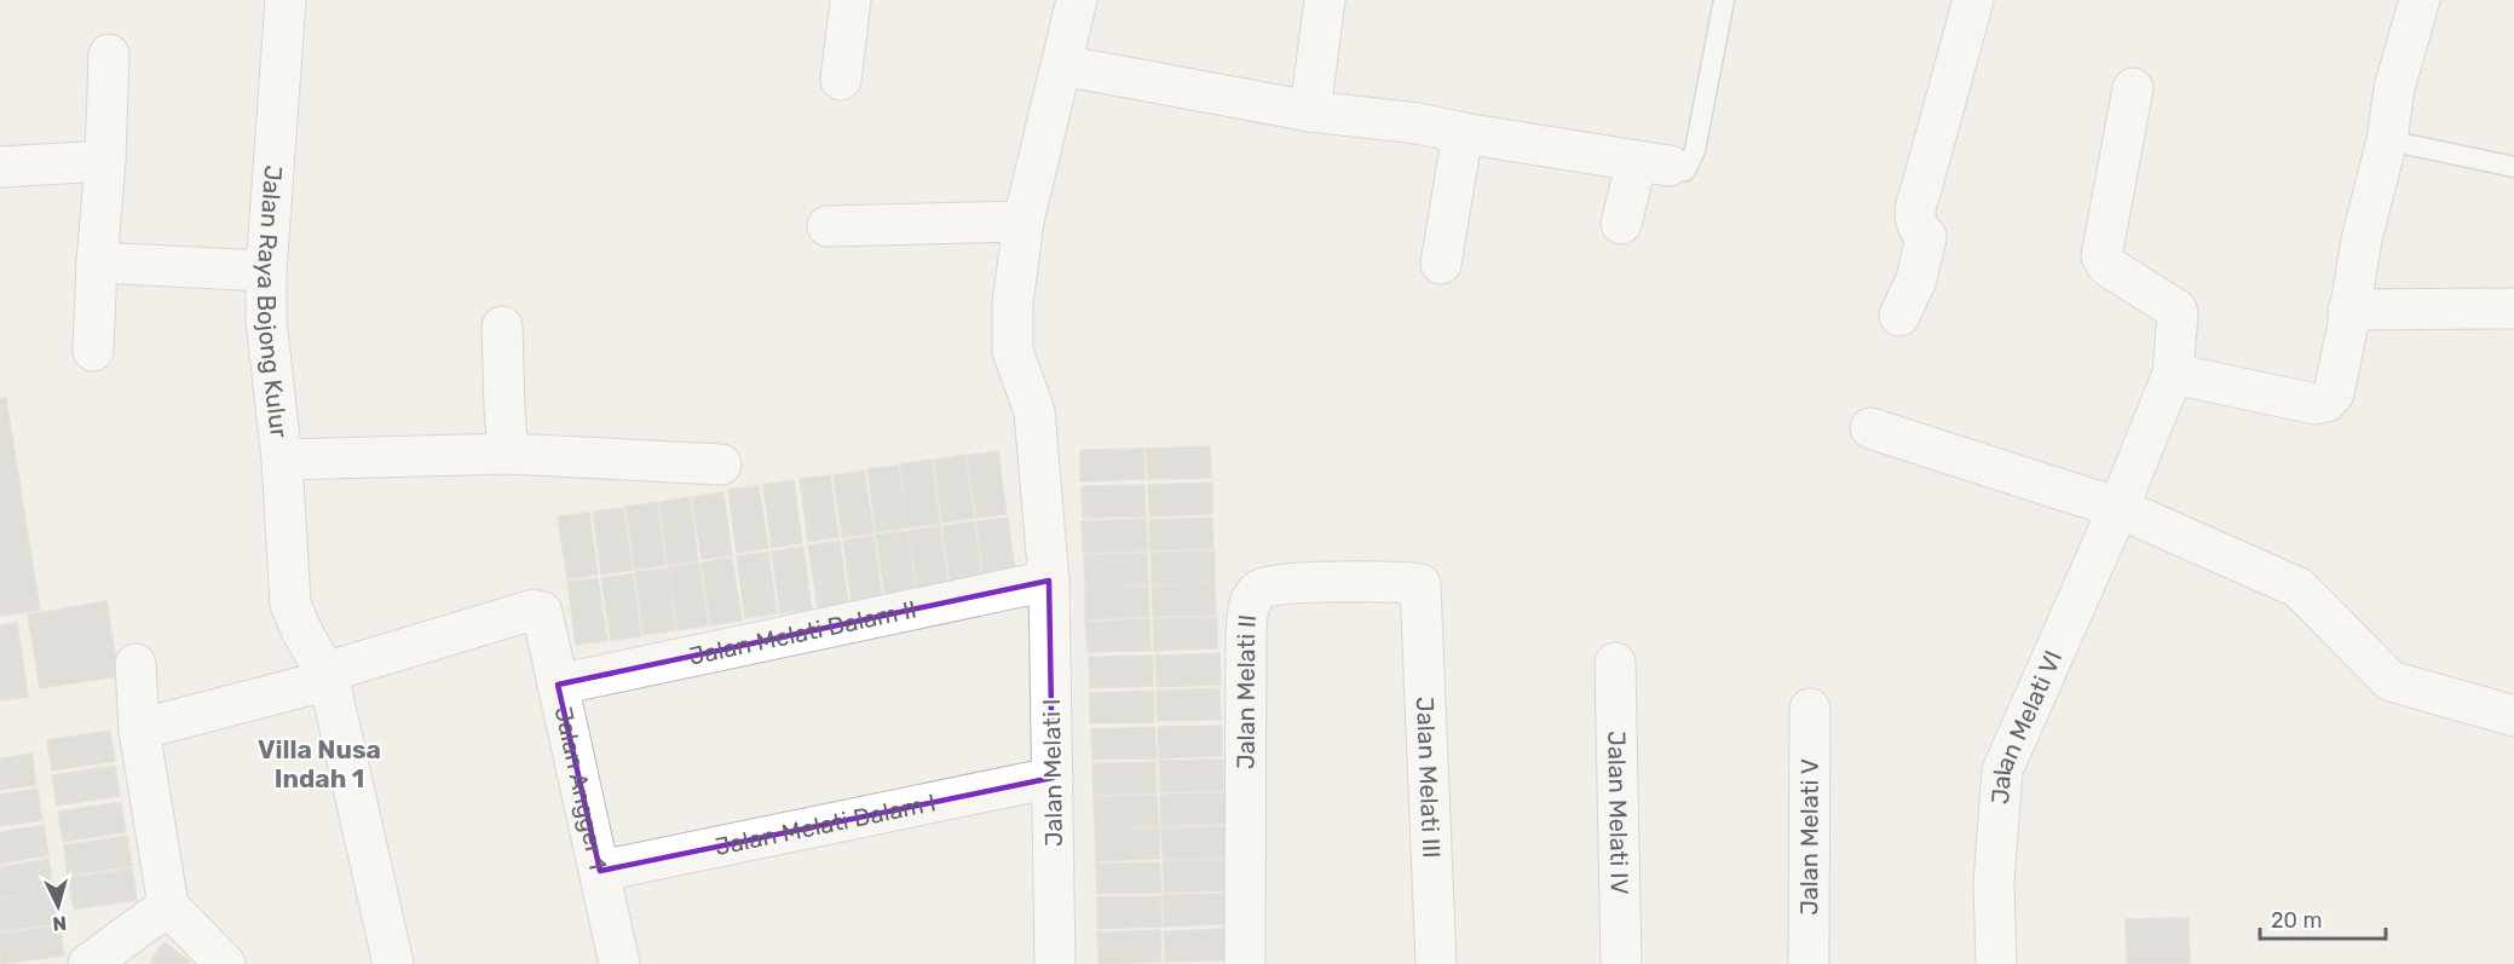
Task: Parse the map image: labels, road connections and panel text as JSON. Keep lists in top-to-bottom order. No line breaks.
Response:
{"streets":{"street":["Jalan Raya Bojong Kulur","Jalan Melati Dalam II","Jalan Melati II","Jalan Melati VI","Jalan Melati I","Jalan Melati III","Jalan Angger 1","Jalan Melati IV","Jalan Melati Dalam I","Jalan Melati V"]},"crossings":[["Jalan Raya Bojong Kulur","Jalan Angger 1"],["Jalan Melati Dalam II","Jalan Melati I"],["Jalan Melati Dalam II","Jalan Angger 1"],["Jalan Melati II","Jalan Melati III"],["Jalan Melati I","Jalan Melati Dalam I"],["Jalan Angger 1","Jalan Melati Dalam I"]],"districts":["Villa Nusa Indah 1"],"scale_bar":"20 m","north":"bottom"}
